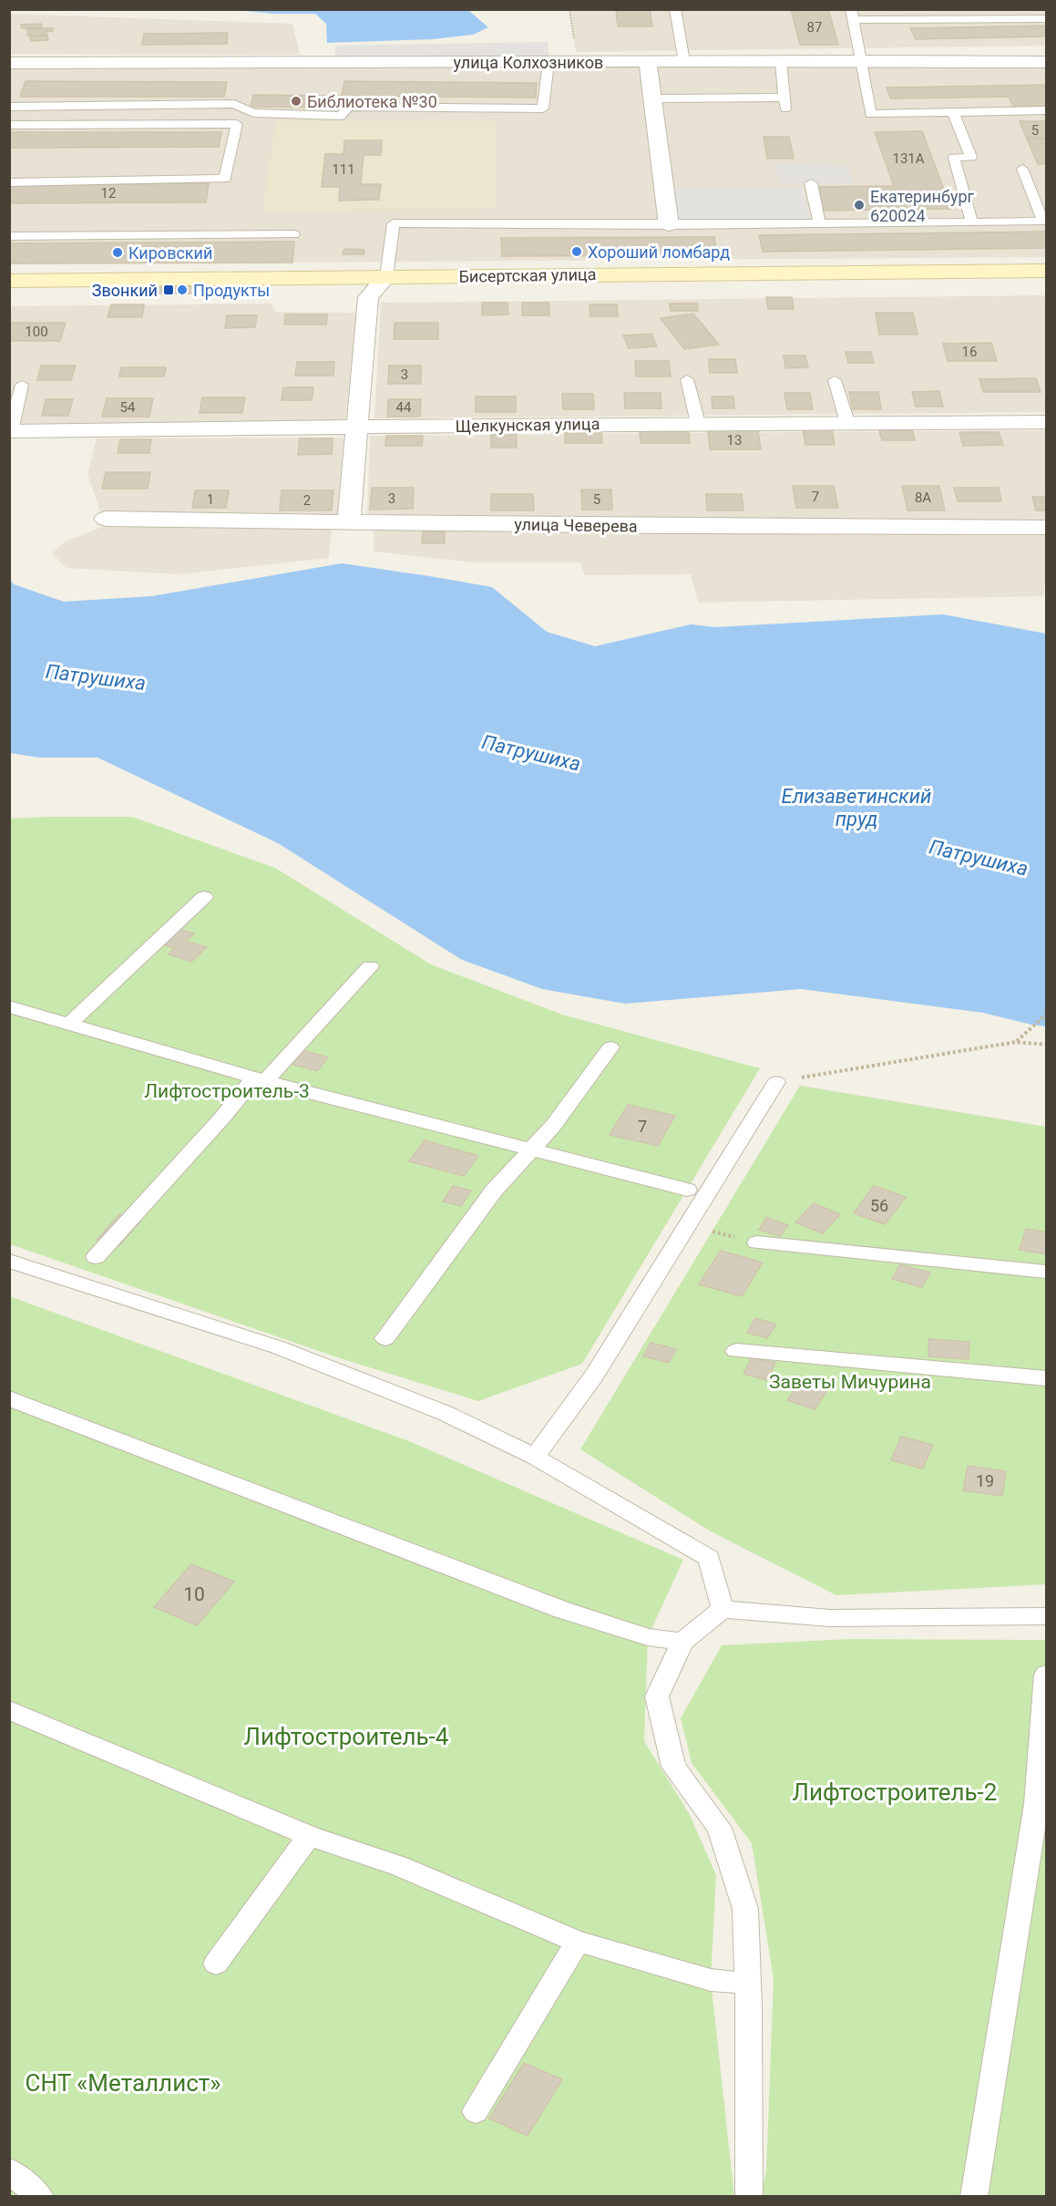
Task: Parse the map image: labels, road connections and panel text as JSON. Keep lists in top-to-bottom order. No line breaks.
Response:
{"streets":{"main road":["Бисертская улица"],"street":["улица Колхозников","Щелкунская улица","улица Чеверева"]},"water":["Патрушиха","Елизаветинский пруд"],"parks":["Лифтостроитель-3","Заветы Мичурина","Лифтостроитель-4","Лифтостроитель-2","СНТ «Металлист»"],"places":{"other":["Библиотека №30","Екатеринбург 620024","Хороший ломбард","Кировский","Продукты"],"transit":["Звонкий"]},"house_numbers":["87","5","131А","111","12","100","16","3","54","44","13","7","8А","3","1","5","2","7","56","19","10"]}
